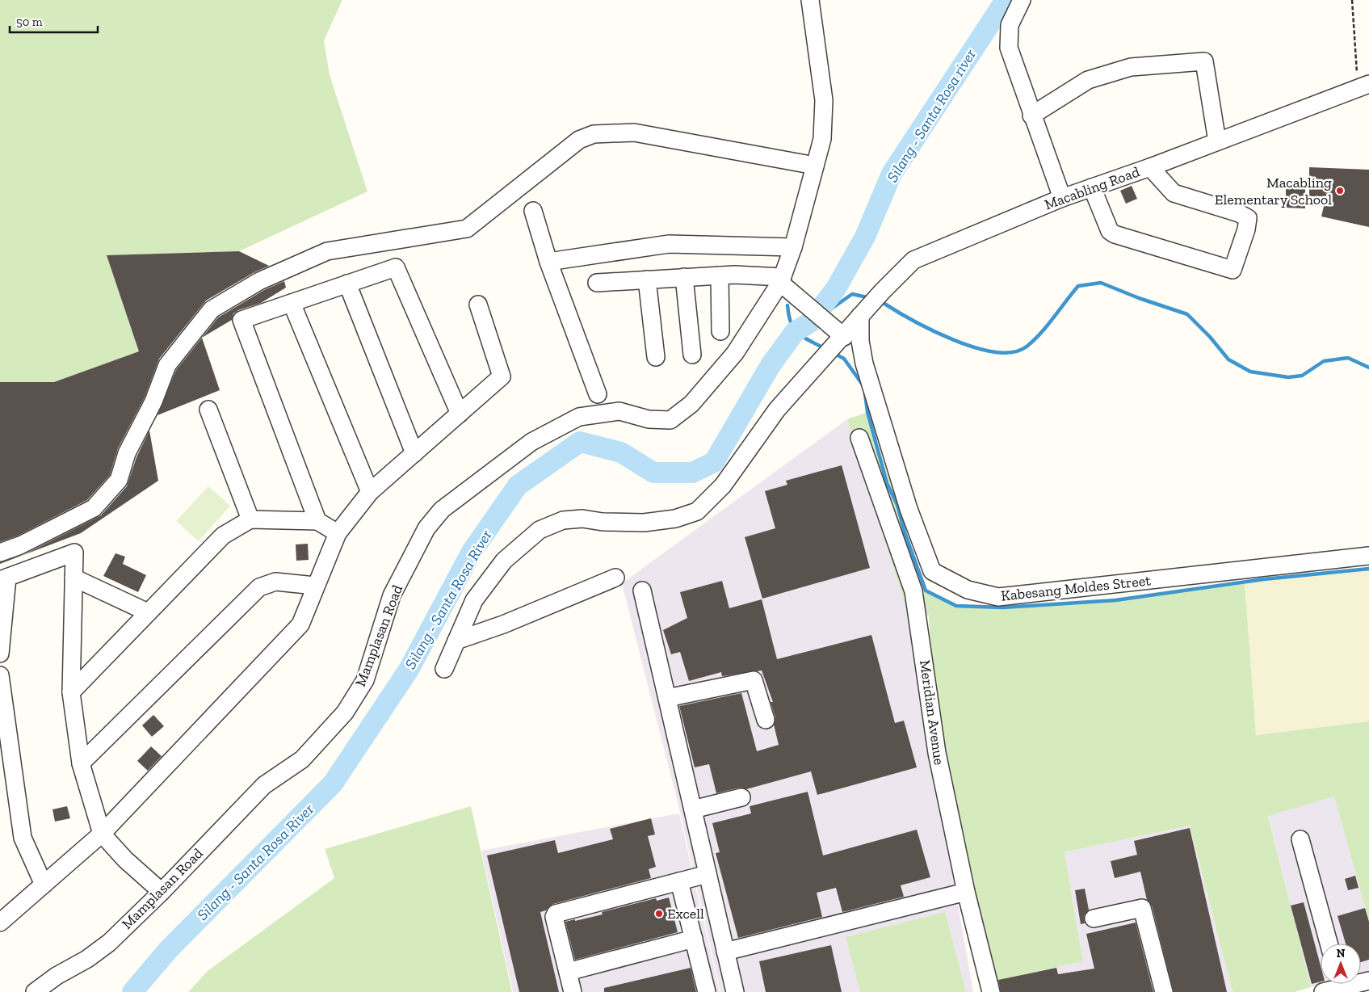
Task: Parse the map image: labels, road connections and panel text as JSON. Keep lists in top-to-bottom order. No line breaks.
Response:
{"streets":{"street":["Macabling Road","Kabesang Moldes Street","Mamplasan Road","Meridian Avenue"]},"crossings":[["Macabling Road","Kabesang Moldes Street"]],"water":["Silang - Santa Rosa river","Silang - Santa Rosa River"],"places":["Macabling Elementary School","Excell"],"scale_bar":"50 m","north":"top"}
